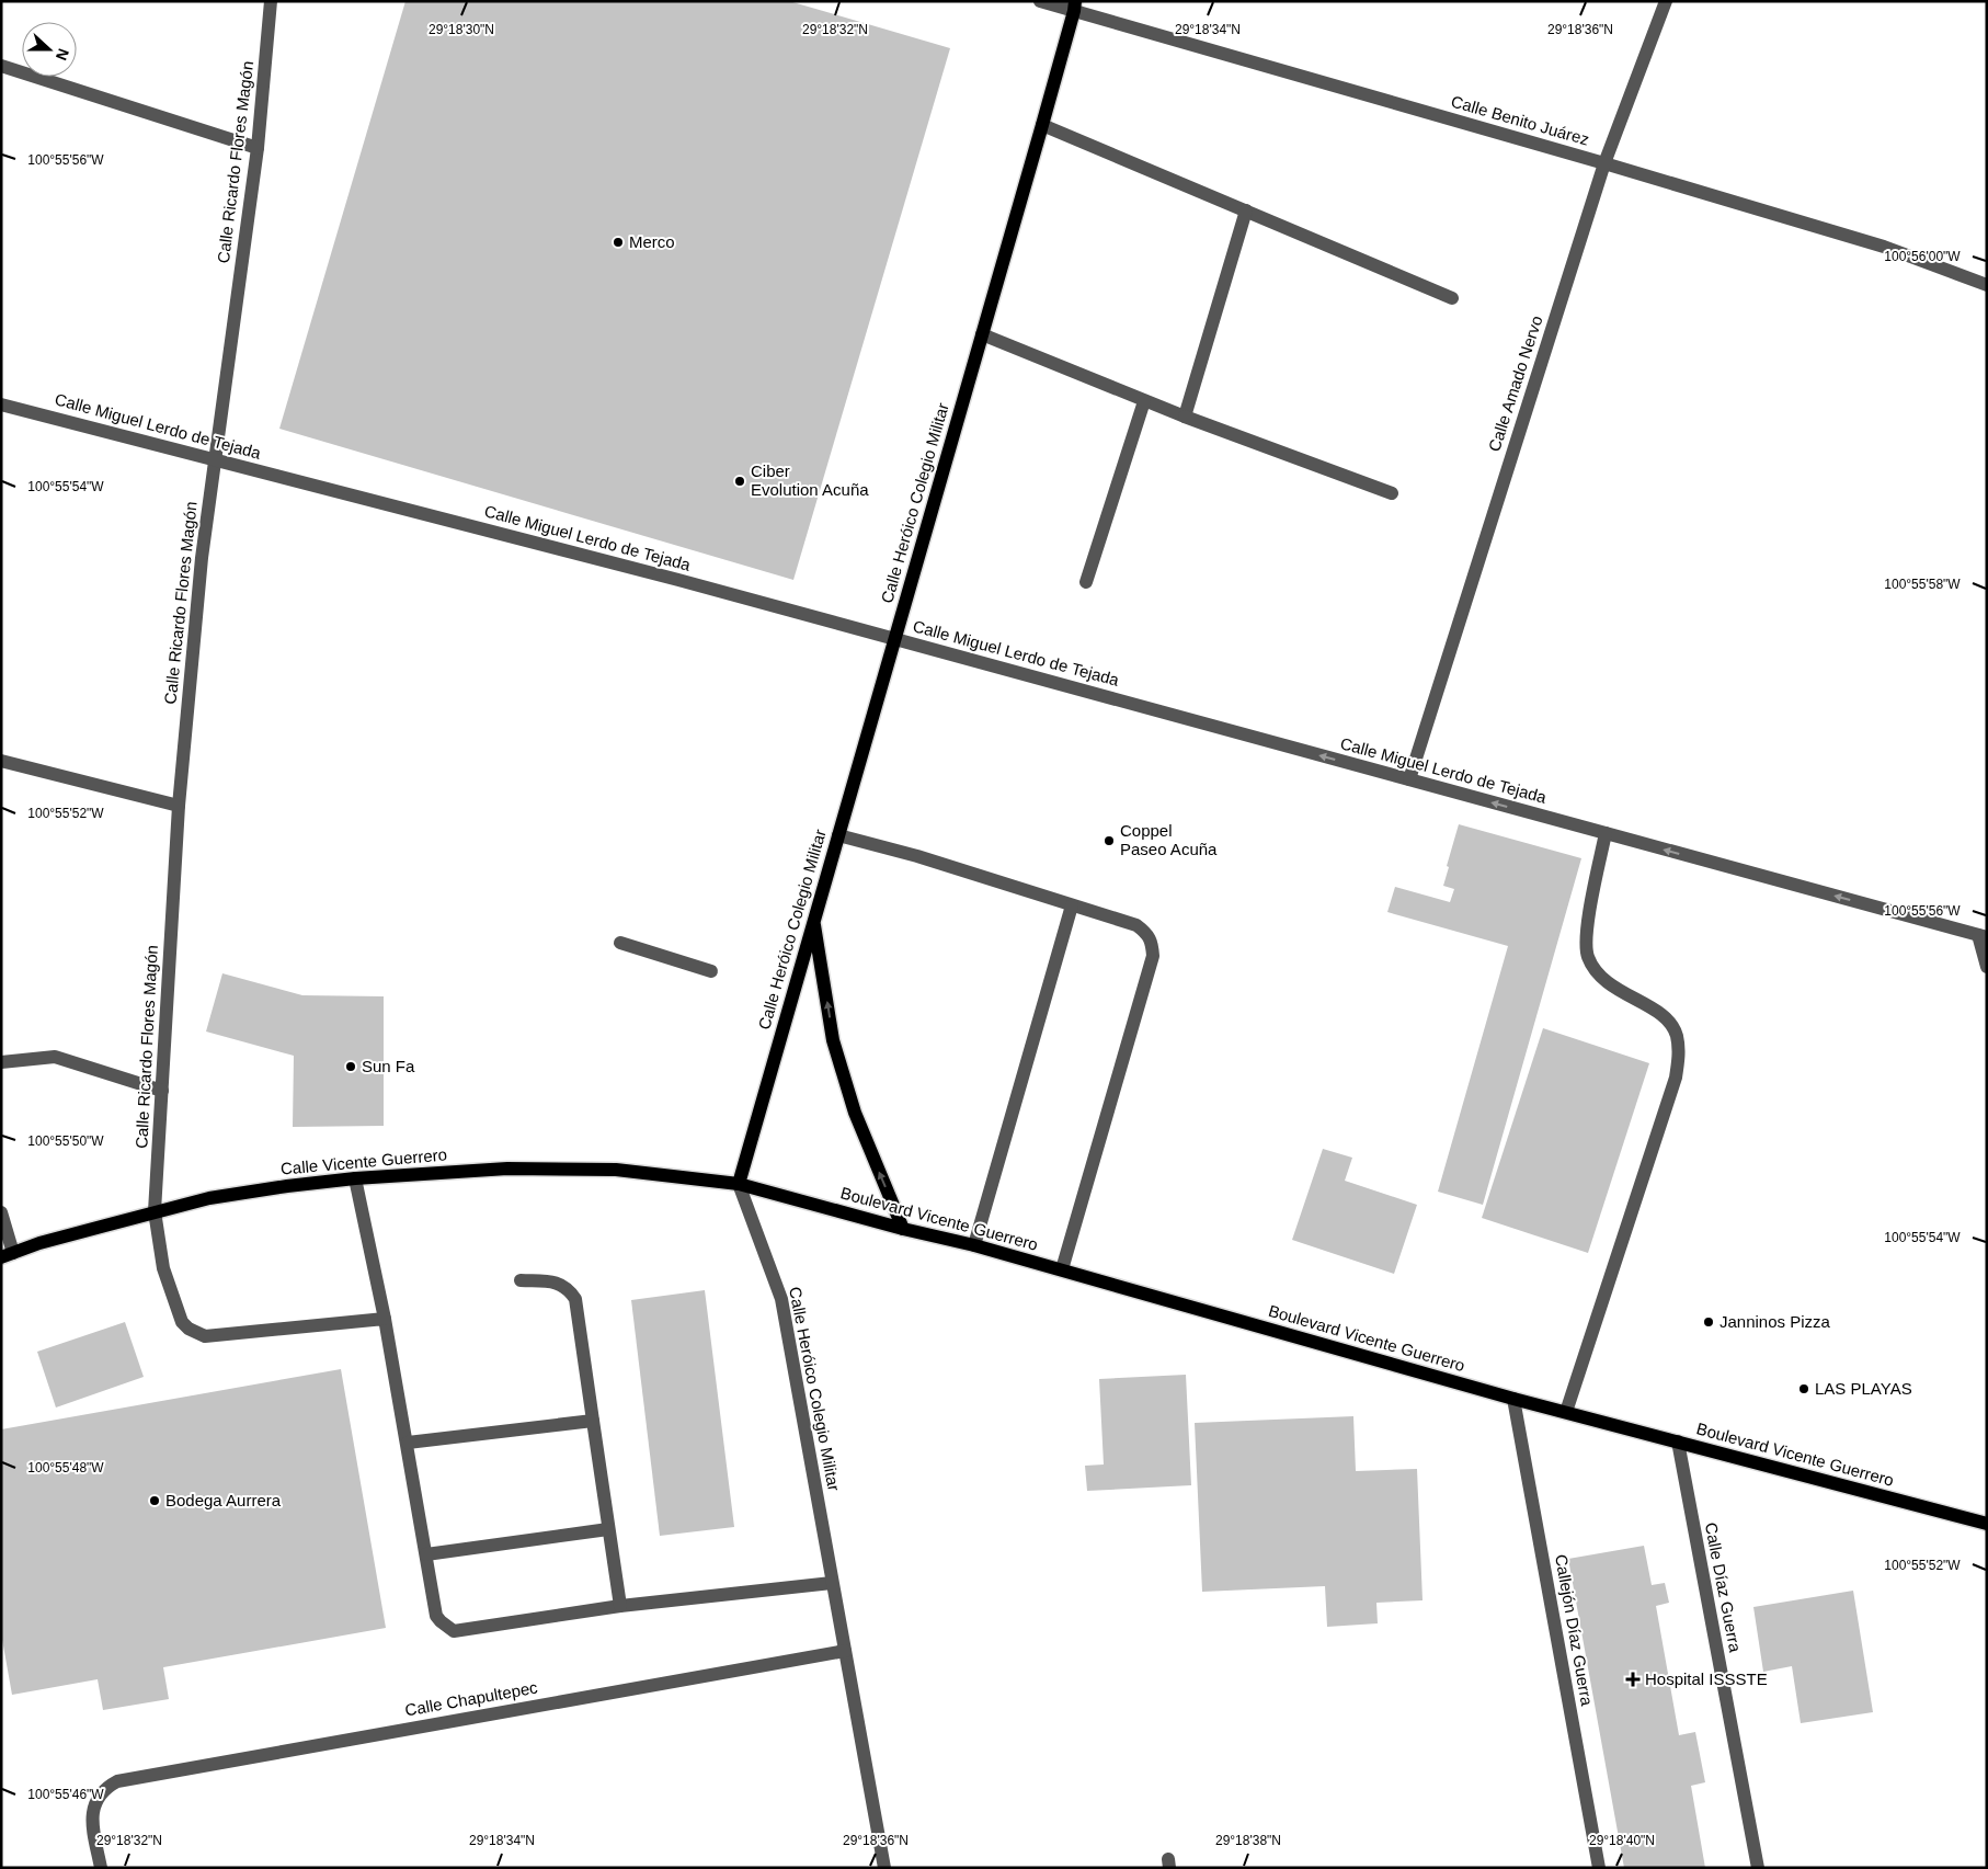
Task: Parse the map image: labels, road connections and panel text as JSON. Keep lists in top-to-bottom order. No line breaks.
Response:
{"streets":{"main road":["Calle Heróico Colegio Militar","Calle Vicente Guerrero","Boulevard Vicente Guerrero"],"street":["Calle Benito Juárez","Calle Ricardo Flores Magón","Calle Amado Nervo","Calle Miguel Lerdo de Tejada","Calle Díaz Guerra","Callejón Díaz Guerra","Calle Chapultepec"]},"crossings":[["Calle Benito Juárez","Calle Amado Nervo"],["Calle Benito Juárez","Calle Heróico Colegio Militar"],["Calle Ricardo Flores Magón","Calle Miguel Lerdo de Tejada"],["Calle Ricardo Flores Magón","Calle Vicente Guerrero"],["Calle Amado Nervo","Calle Miguel Lerdo de Tejada"],["Calle Miguel Lerdo de Tejada","Calle Heróico Colegio Militar"],["Calle Heróico Colegio Militar","Calle Vicente Guerrero"],["Calle Heróico Colegio Militar","Boulevard Vicente Guerrero"],["Calle Heróico Colegio Militar","Calle Chapultepec"],["Calle Vicente Guerrero","Boulevard Vicente Guerrero"],["Boulevard Vicente Guerrero","Calle Díaz Guerra"],["Boulevard Vicente Guerrero","Callejón Díaz Guerra"]],"one_way":["Calle Miguel Lerdo de Tejada"],"places":{"other":["Merco","Ciber Evolution Acuña","Coppel Paseo Acuña","Sun Fa","Janninos Pizza","LAS PLAYAS","Bodega Aurrera"],"health":["Hospital ISSSTE"]},"north":"right","coordinates":["29°18'30\"N","29°18'32\"N","29°18'34\"N","29°18'36\"N","100°55'56\"W","100°56'00\"W","100°55'54\"W","100°55'58\"W","100°55'52\"W","100°55'50\"W","100°55'48\"W","100°55'46\"W","29°18'38\"N","29°18'40\"N"]}
